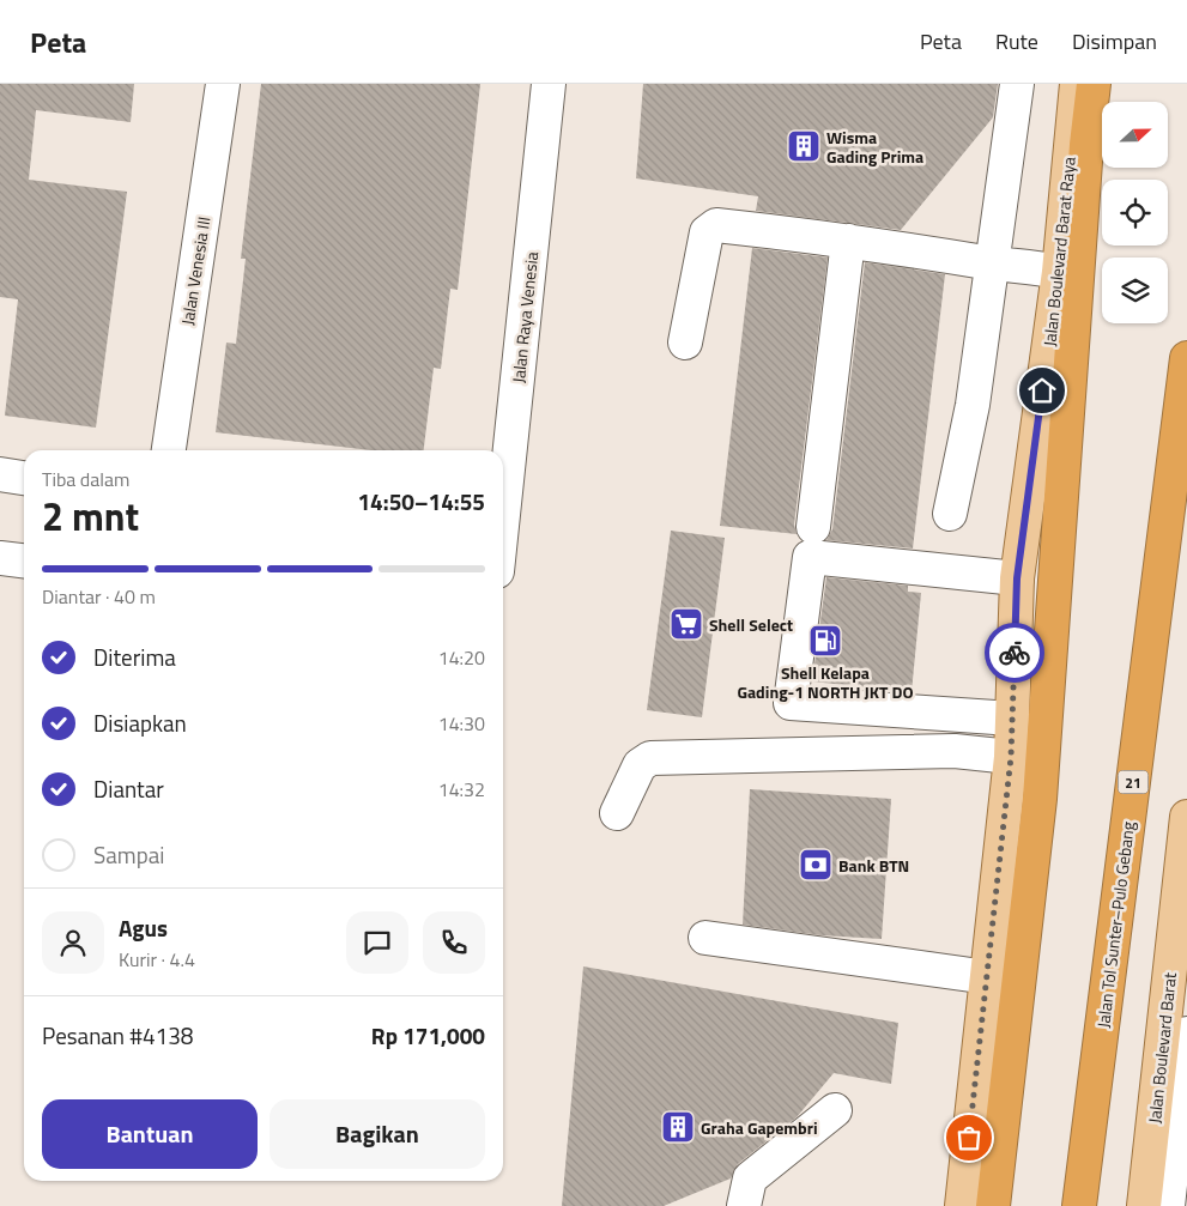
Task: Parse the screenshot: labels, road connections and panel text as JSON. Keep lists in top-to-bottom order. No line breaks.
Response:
{"streets":{"highway":["21","Jalan Tol Sunter–Pulo Gebang"],"main road":["Jalan Boulevard Barat Raya","Jalan Boulevard Barat"],"street":["Jalan Venesia III","Jalan Raya Venesia"]},"places":{"building":["Wisma Gading Prima","Graha Gapembri"],"supermarket":["Shell Select"],"fuel station":["Shell Kelapa Gading-1 NORTH JKT DO"],"bank":["Bank BTN"]},"north":"right","page":{"header":"Peta","nav":["Peta","Rute","Disimpan"],"heading":["2 mnt","Tiba dalam","14:50–14:55"],"panel":["Agus","Kurir · 4.4","Pesanan #4138","Rp 171,000"],"bar":"Diantar · 40 m","list":[["Diterima","14:20"],["Disiapkan","14:30"],["Diantar","14:32"],"Sampai"],"buttons":["Bantuan","Bagikan"]}}
